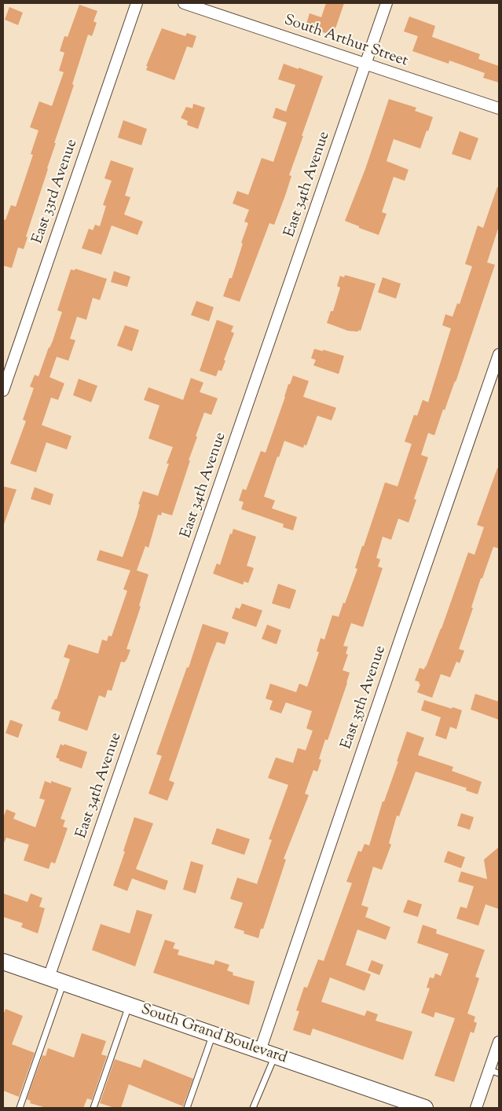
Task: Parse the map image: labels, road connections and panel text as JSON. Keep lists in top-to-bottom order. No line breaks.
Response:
{"streets":{"main road":["South Grand Boulevard"],"street":["South Arthur Street","East 34th Avenue","East 33rd Avenue","East 35th Avenue"]},"crossings":[["South Arthur Street","East 34th Avenue"],["East 34th Avenue","South Grand Boulevard"],["East 35th Avenue","South Grand Boulevard"]]}
